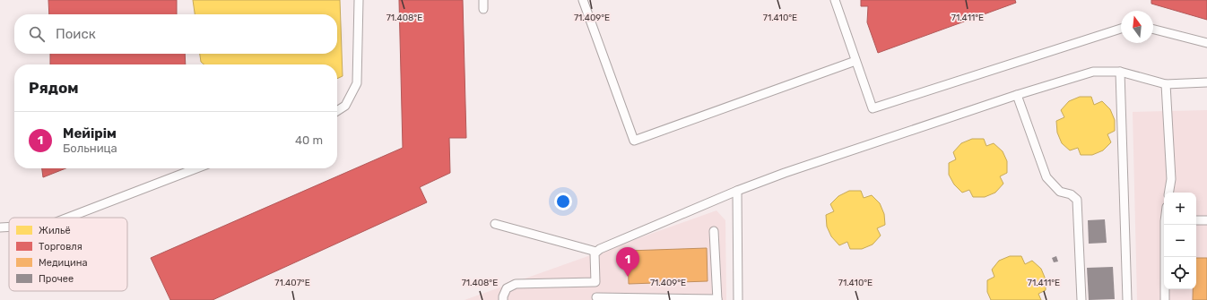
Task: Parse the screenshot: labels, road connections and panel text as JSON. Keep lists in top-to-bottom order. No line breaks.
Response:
{"legend":["Жильё","Торговля","Медицина","Прочее"],"north":"top","page":{"search":"Поиск","heading":"Рядом","list":[{"mark":"1","name":"Мейірім","note":"Больница","value":"40 m"}],"map_buttons":["+","−"],"pins":"1"},"coordinates":["71.408°E","71.409°E","71.410°E","71.411°E","71.407°E"]}
